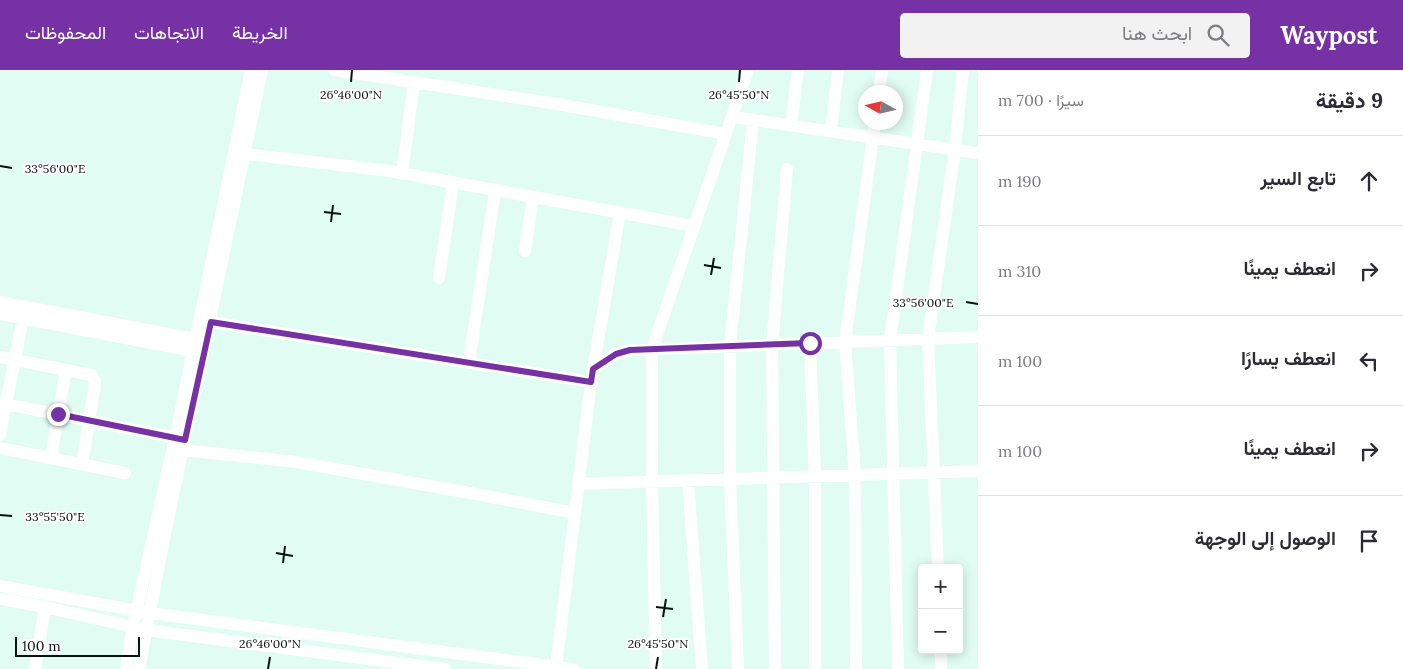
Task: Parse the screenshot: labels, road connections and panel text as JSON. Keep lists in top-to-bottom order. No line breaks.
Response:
{"scale_bar":"100 m","north":"left","page":{"header":"Waypost","search":"ابحث هنا","nav":["الخريطة","الاتجاهات","المحفوظات"],"heading":["9 دقيقة","سيرًا · 700 m"],"list":[["تابع السير","190 m"],["انعطف يمينًا","310 m"],["انعطف يسارًا","100 m"],["انعطف يمينًا","100 m"],"الوصول إلى الوجهة"],"map_buttons":["+","−"],"scale":"100 m"},"coordinates":["26°46'00\"N","26°45'50\"N","33°56'00\"E","33°55'50\"E"]}
